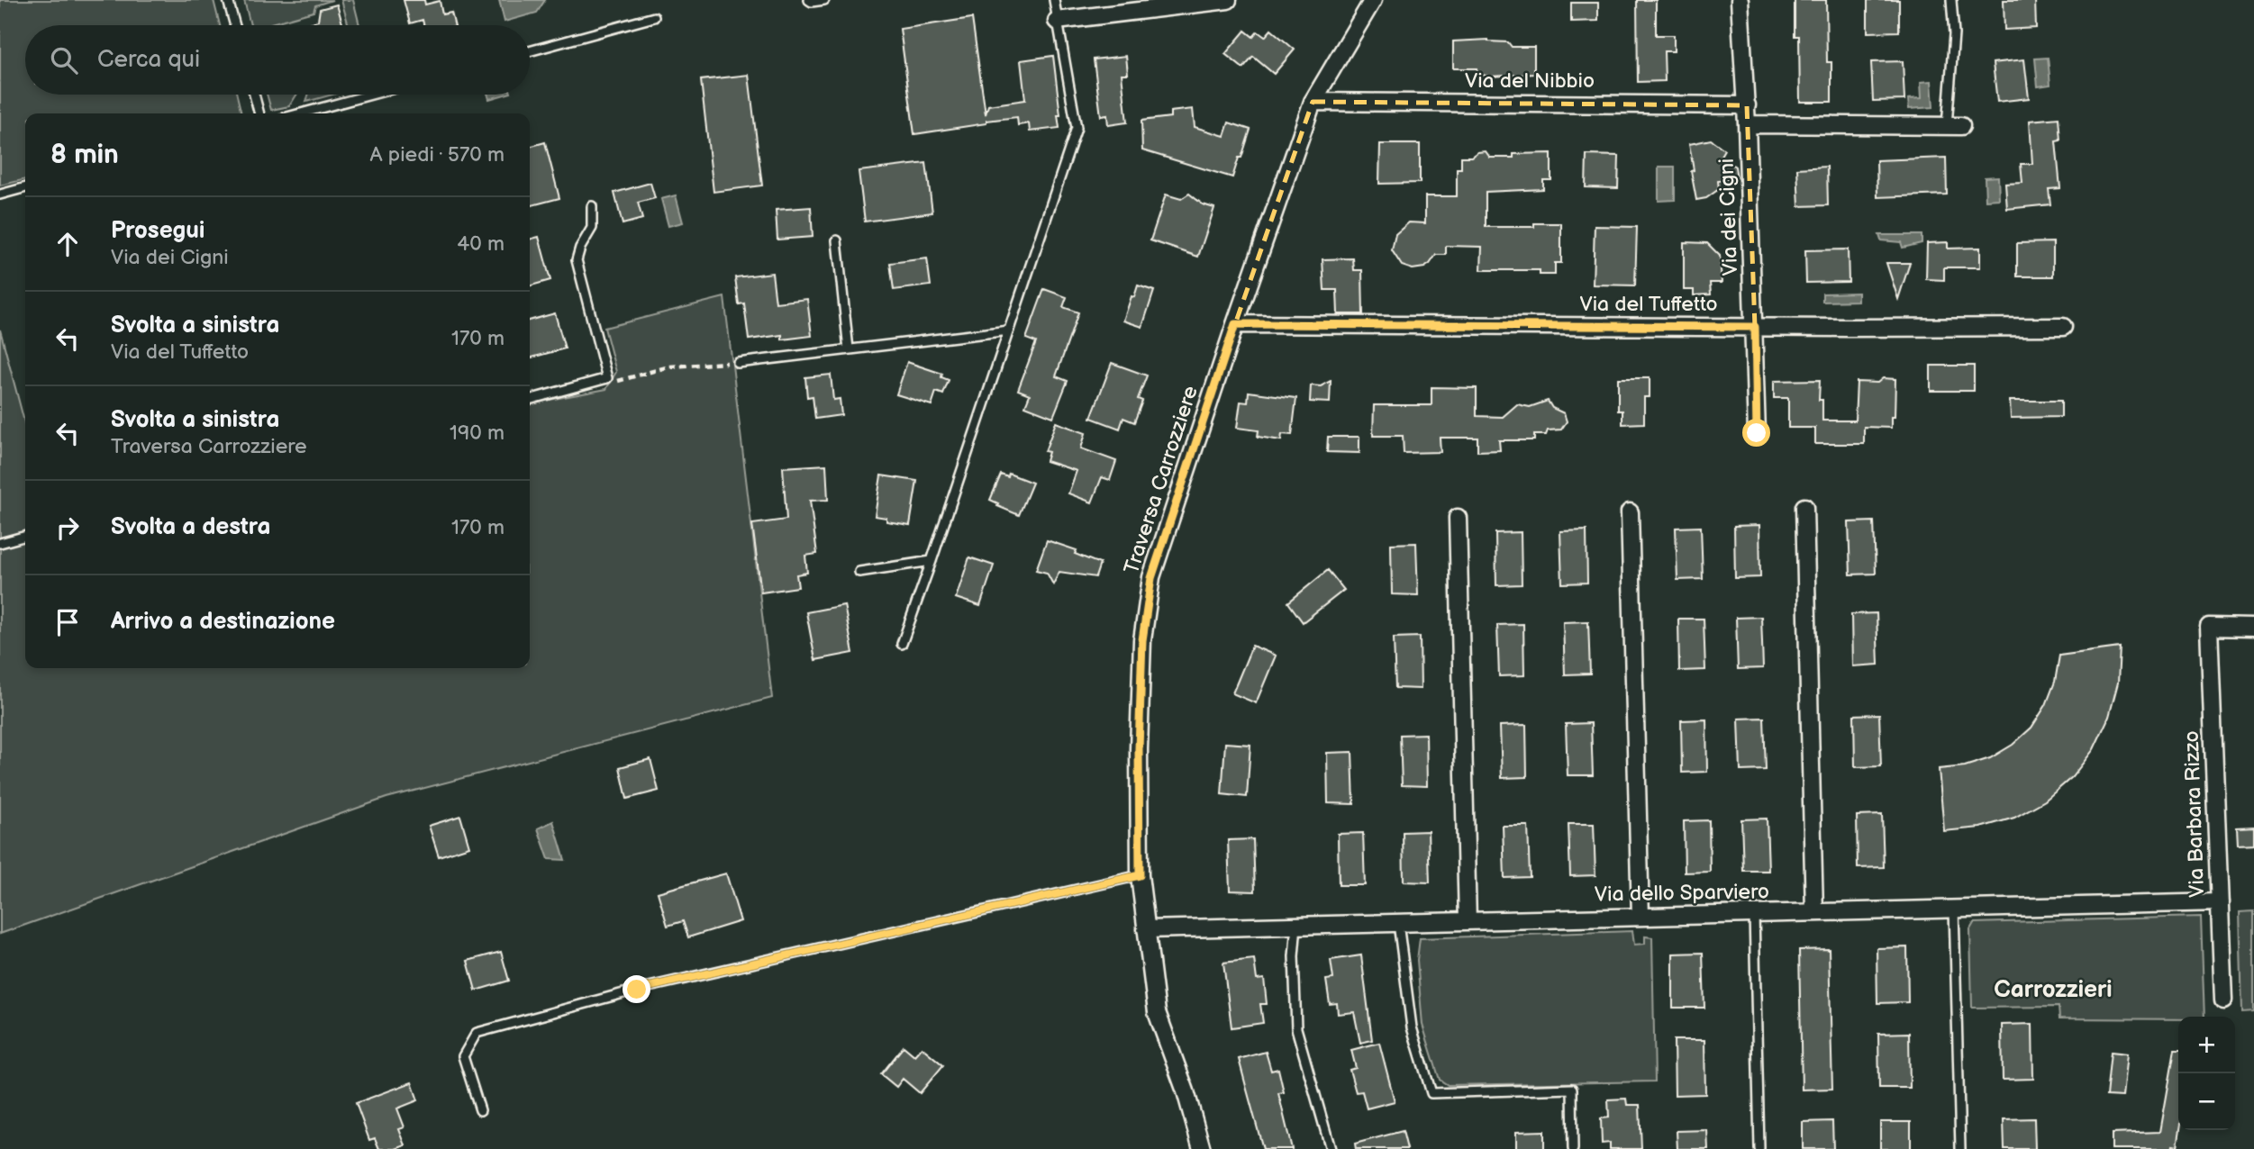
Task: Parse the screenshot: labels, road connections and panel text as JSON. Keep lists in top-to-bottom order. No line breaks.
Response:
{"streets":{"street":["Via del Nibbio","Via dei Cigni","Via del Tuffetto","Traversa Carrozziere","Via Barbara Rizzo","Via dello Sparviero"]},"crossings":[["Via del Nibbio","Via dei Cigni"],["Via del Nibbio","Traversa Carrozziere"],["Via dei Cigni","Via del Tuffetto"],["Via del Tuffetto","Traversa Carrozziere"],["Traversa Carrozziere","Via dello Sparviero"],["Via Barbara Rizzo","Via dello Sparviero"]],"districts":["Carrozzieri"],"page":{"search":"Cerca qui","heading":["8 min","A piedi · 570 m"],"list":[["Prosegui","Via dei Cigni","40 m"],["Svolta a sinistra","Via del Tuffetto","170 m"],["Svolta a sinistra","Traversa Carrozziere","190 m"],["Svolta a destra","170 m"],"Arrivo a destinazione"],"map_buttons":["+","−"]}}
